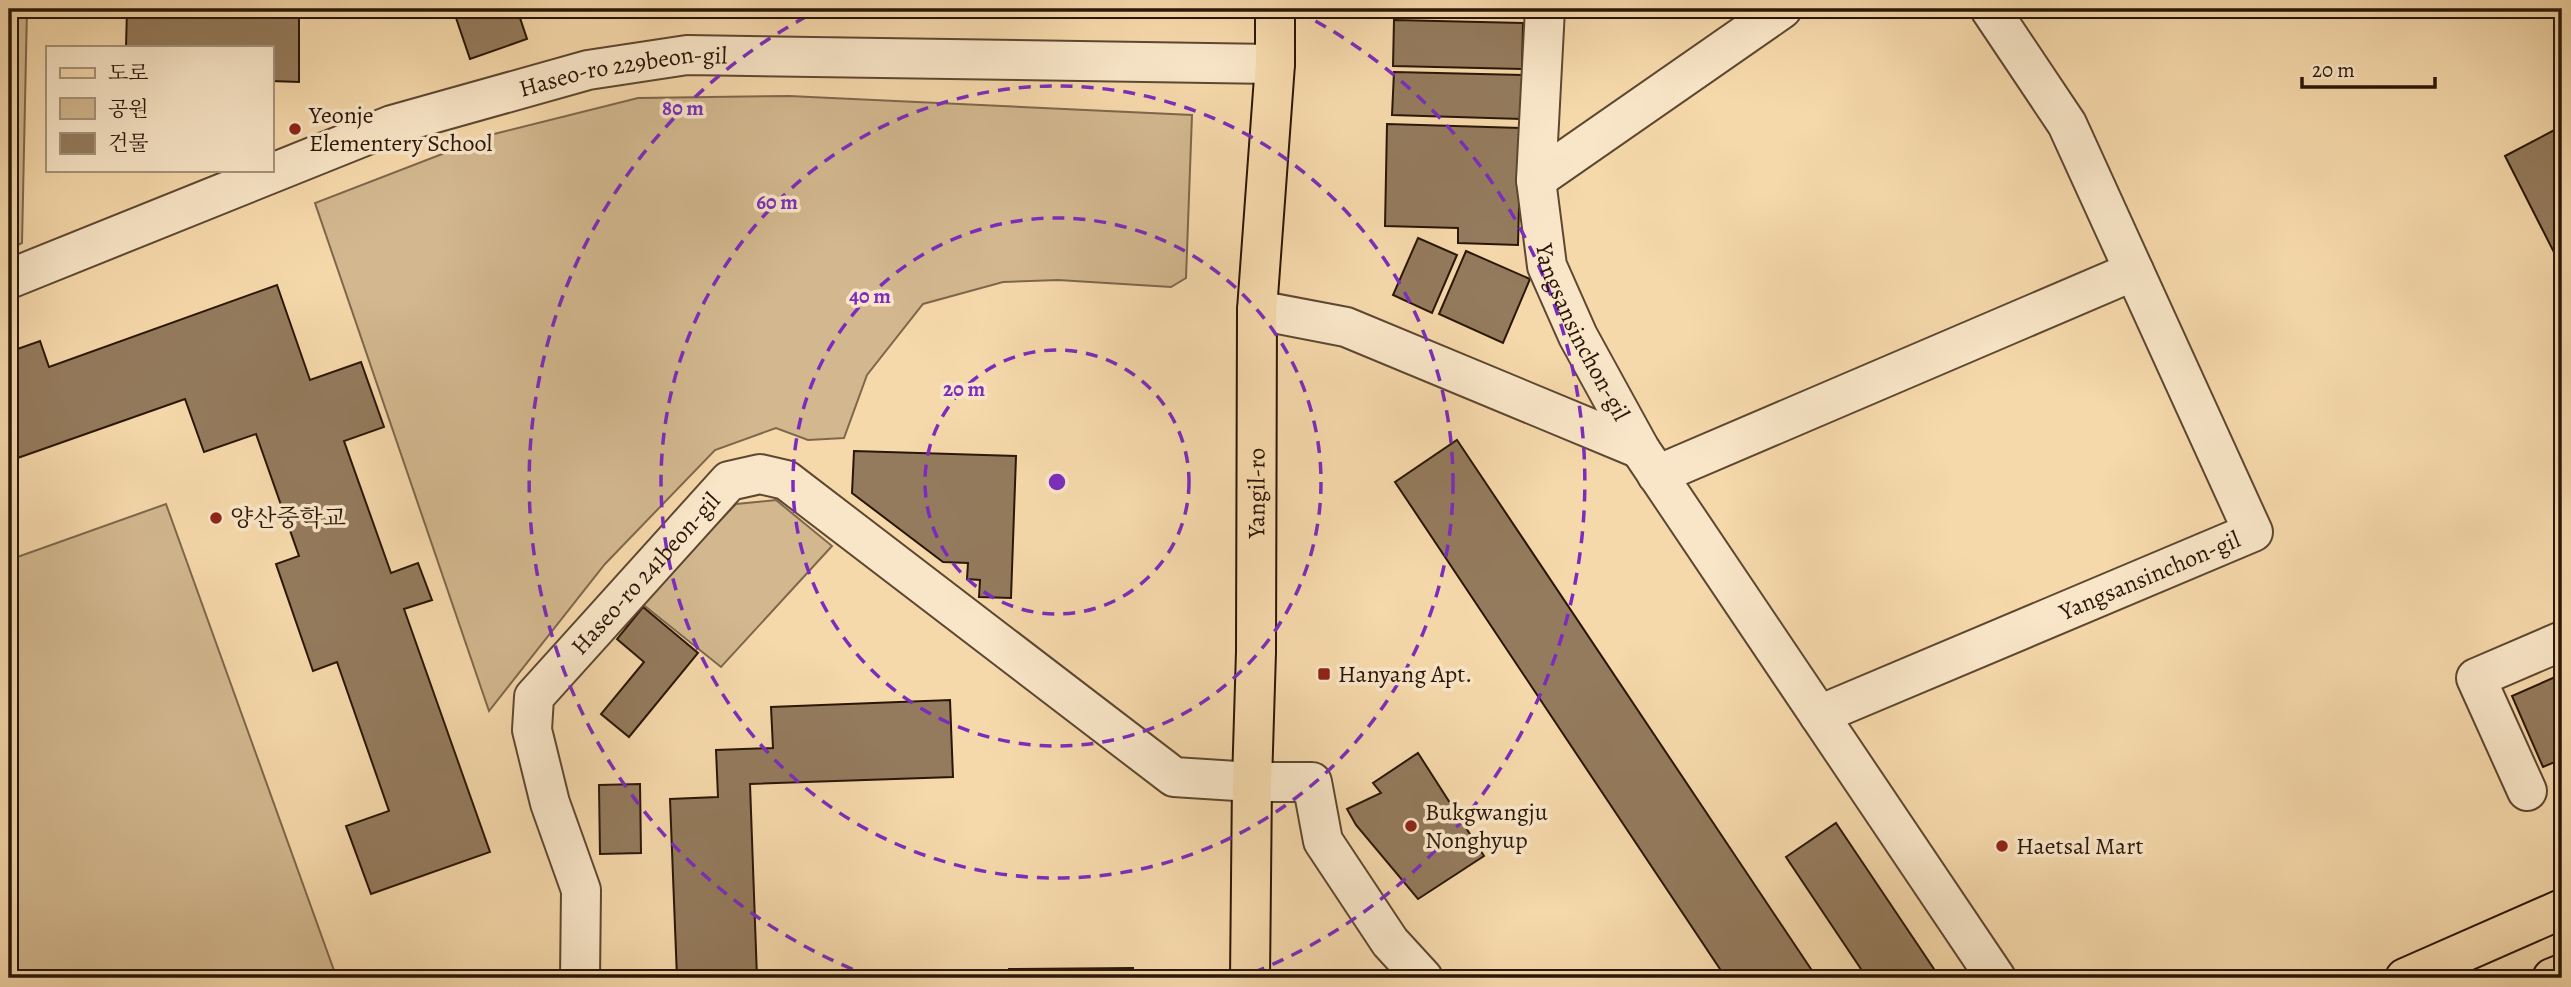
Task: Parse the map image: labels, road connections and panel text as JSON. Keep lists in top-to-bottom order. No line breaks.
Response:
{"streets":{"main road":["Yangil-ro"],"street":["Haseo-ro 229beon-gil","Yangsansinchon-gil","Haseo-ro 241beon-gil"]},"crossings":[["Haseo-ro 229beon-gil","Yangil-ro"],["Yangil-ro","Haseo-ro 241beon-gil"]],"places":{"other":["Yeonje Elementery School","양산중학교","Bukgwangju Nonghyup","Haetsal Mart"],"transit":["Hanyang Apt."]},"legend":["도로","공원","건물"],"scale_bar":"20 m","rings":["80 m","60 m","40 m","20 m"]}
